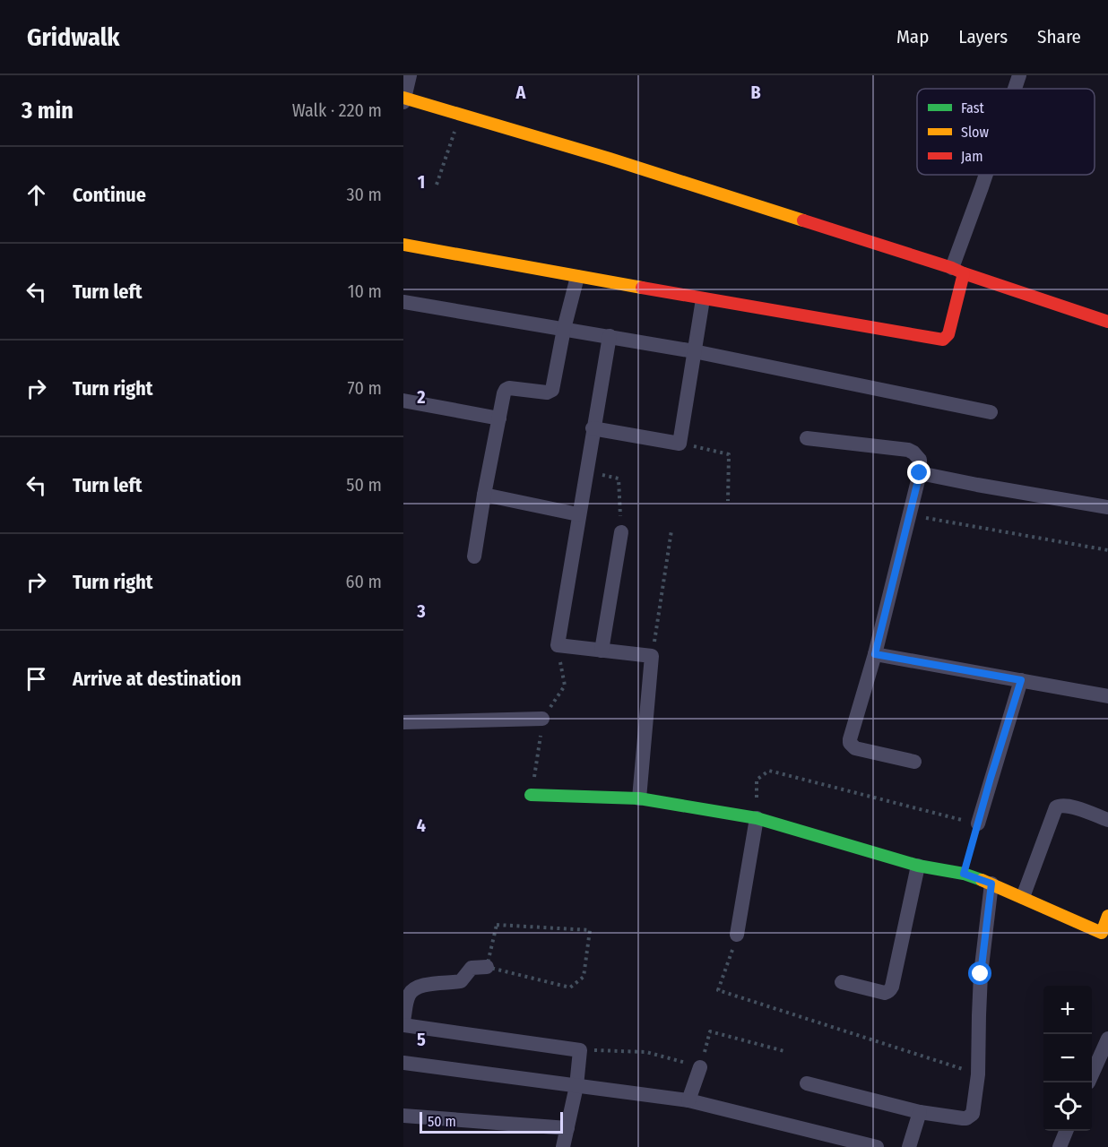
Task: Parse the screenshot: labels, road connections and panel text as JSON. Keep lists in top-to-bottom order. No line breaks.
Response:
{"legend":["Fast","Slow","Jam"],"scale_bar":"50 m","page":{"header":"Gridwalk","nav":["Map","Layers","Share"],"heading":["3 min","Walk · 220 m"],"list":[["Continue","30 m"],["Turn left","10 m"],["Turn right","70 m"],["Turn left","50 m"],["Turn right","60 m"],"Arrive at destination"],"map_buttons":["+","−"],"scale":"50 m"},"grid":{"columns":["A","B"],"rows":["1","2","3","4","5"]}}
